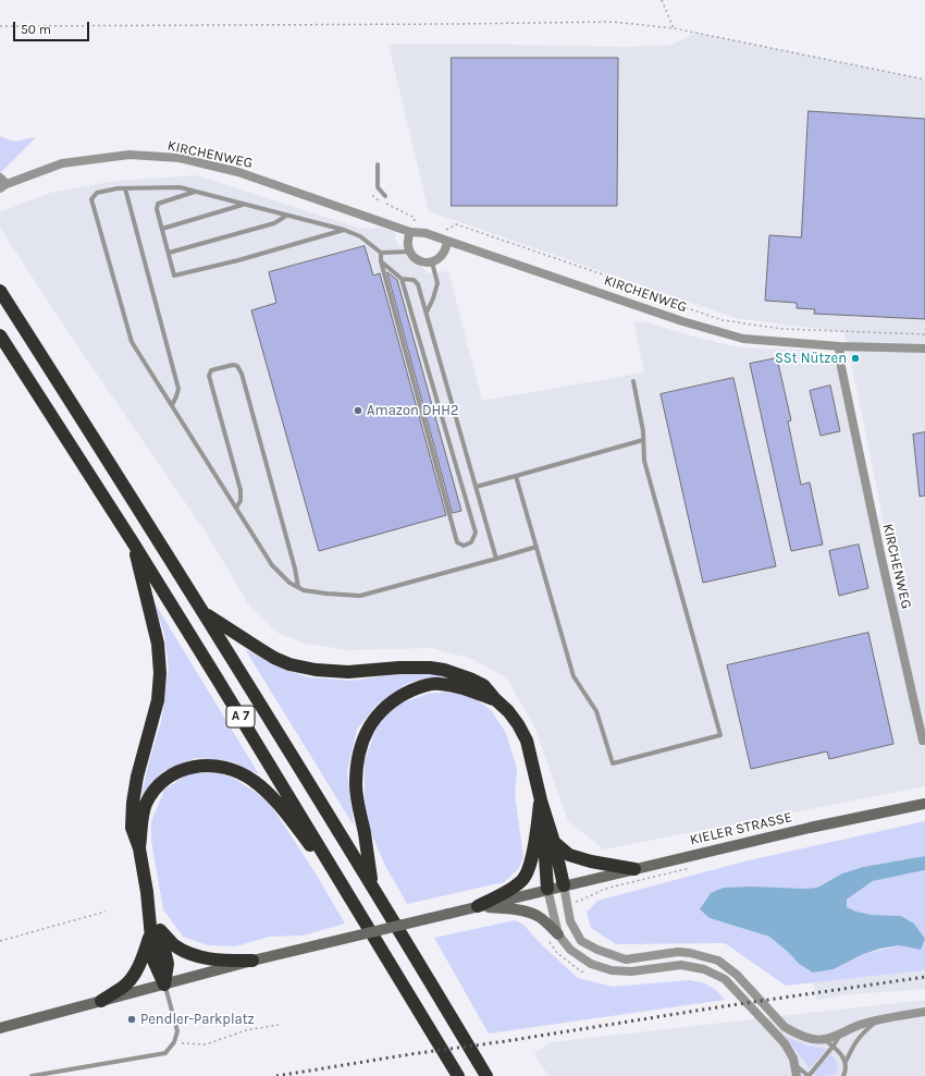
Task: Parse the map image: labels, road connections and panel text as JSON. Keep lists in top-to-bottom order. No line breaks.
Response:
{"streets":{"highway":["A 7"],"main road":["KIELER STRASSE"],"street":["KIRCHENWEG"]},"places":["SSt Nützen","Amazon DHH2","Pendler-Parkplatz"],"scale_bar":"50 m"}
